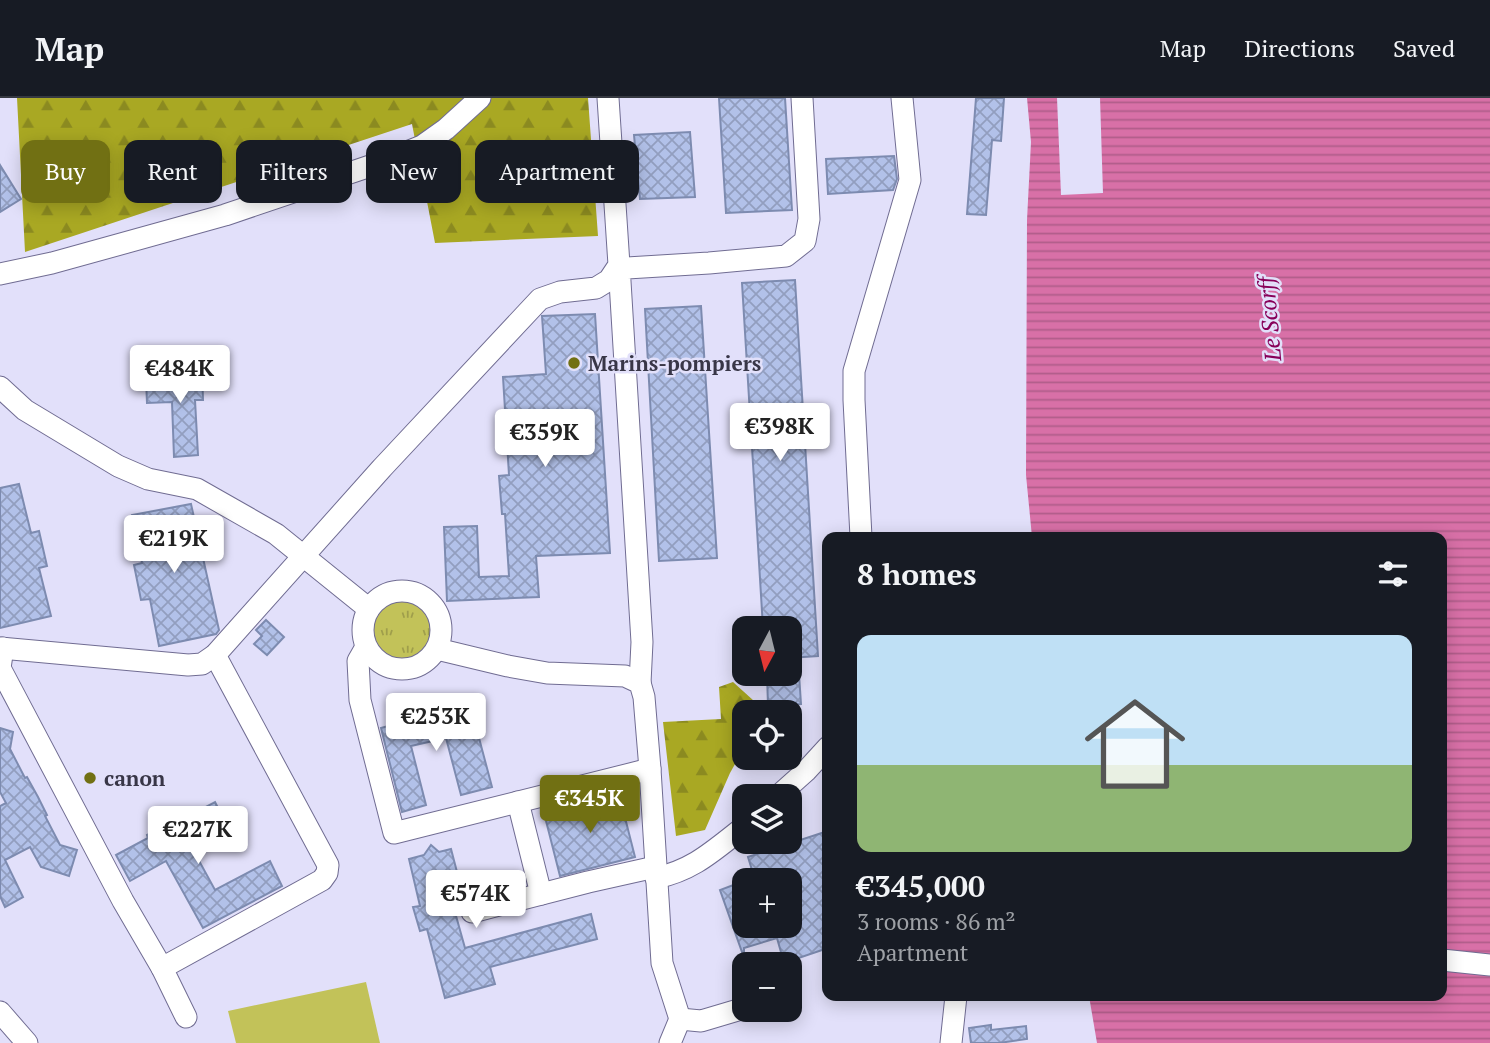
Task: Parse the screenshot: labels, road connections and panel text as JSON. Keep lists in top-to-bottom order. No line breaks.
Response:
{"water":["Le Scorff"],"places":["Marins-pompiers","canon"],"north":"bottom","page":{"header":"Map","nav":["Map","Directions","Saved"],"chip":["Buy","Rent","Filters","New","Apartment"],"price":["€484K","€398K","€359K","€219K","€253K","€345K","€227K","€574K"],"heading":"8 homes","map_buttons":["+","−"],"list":[{"name":"€345,000","note":"3 rooms · 86 m² · Apartment"}]}}
